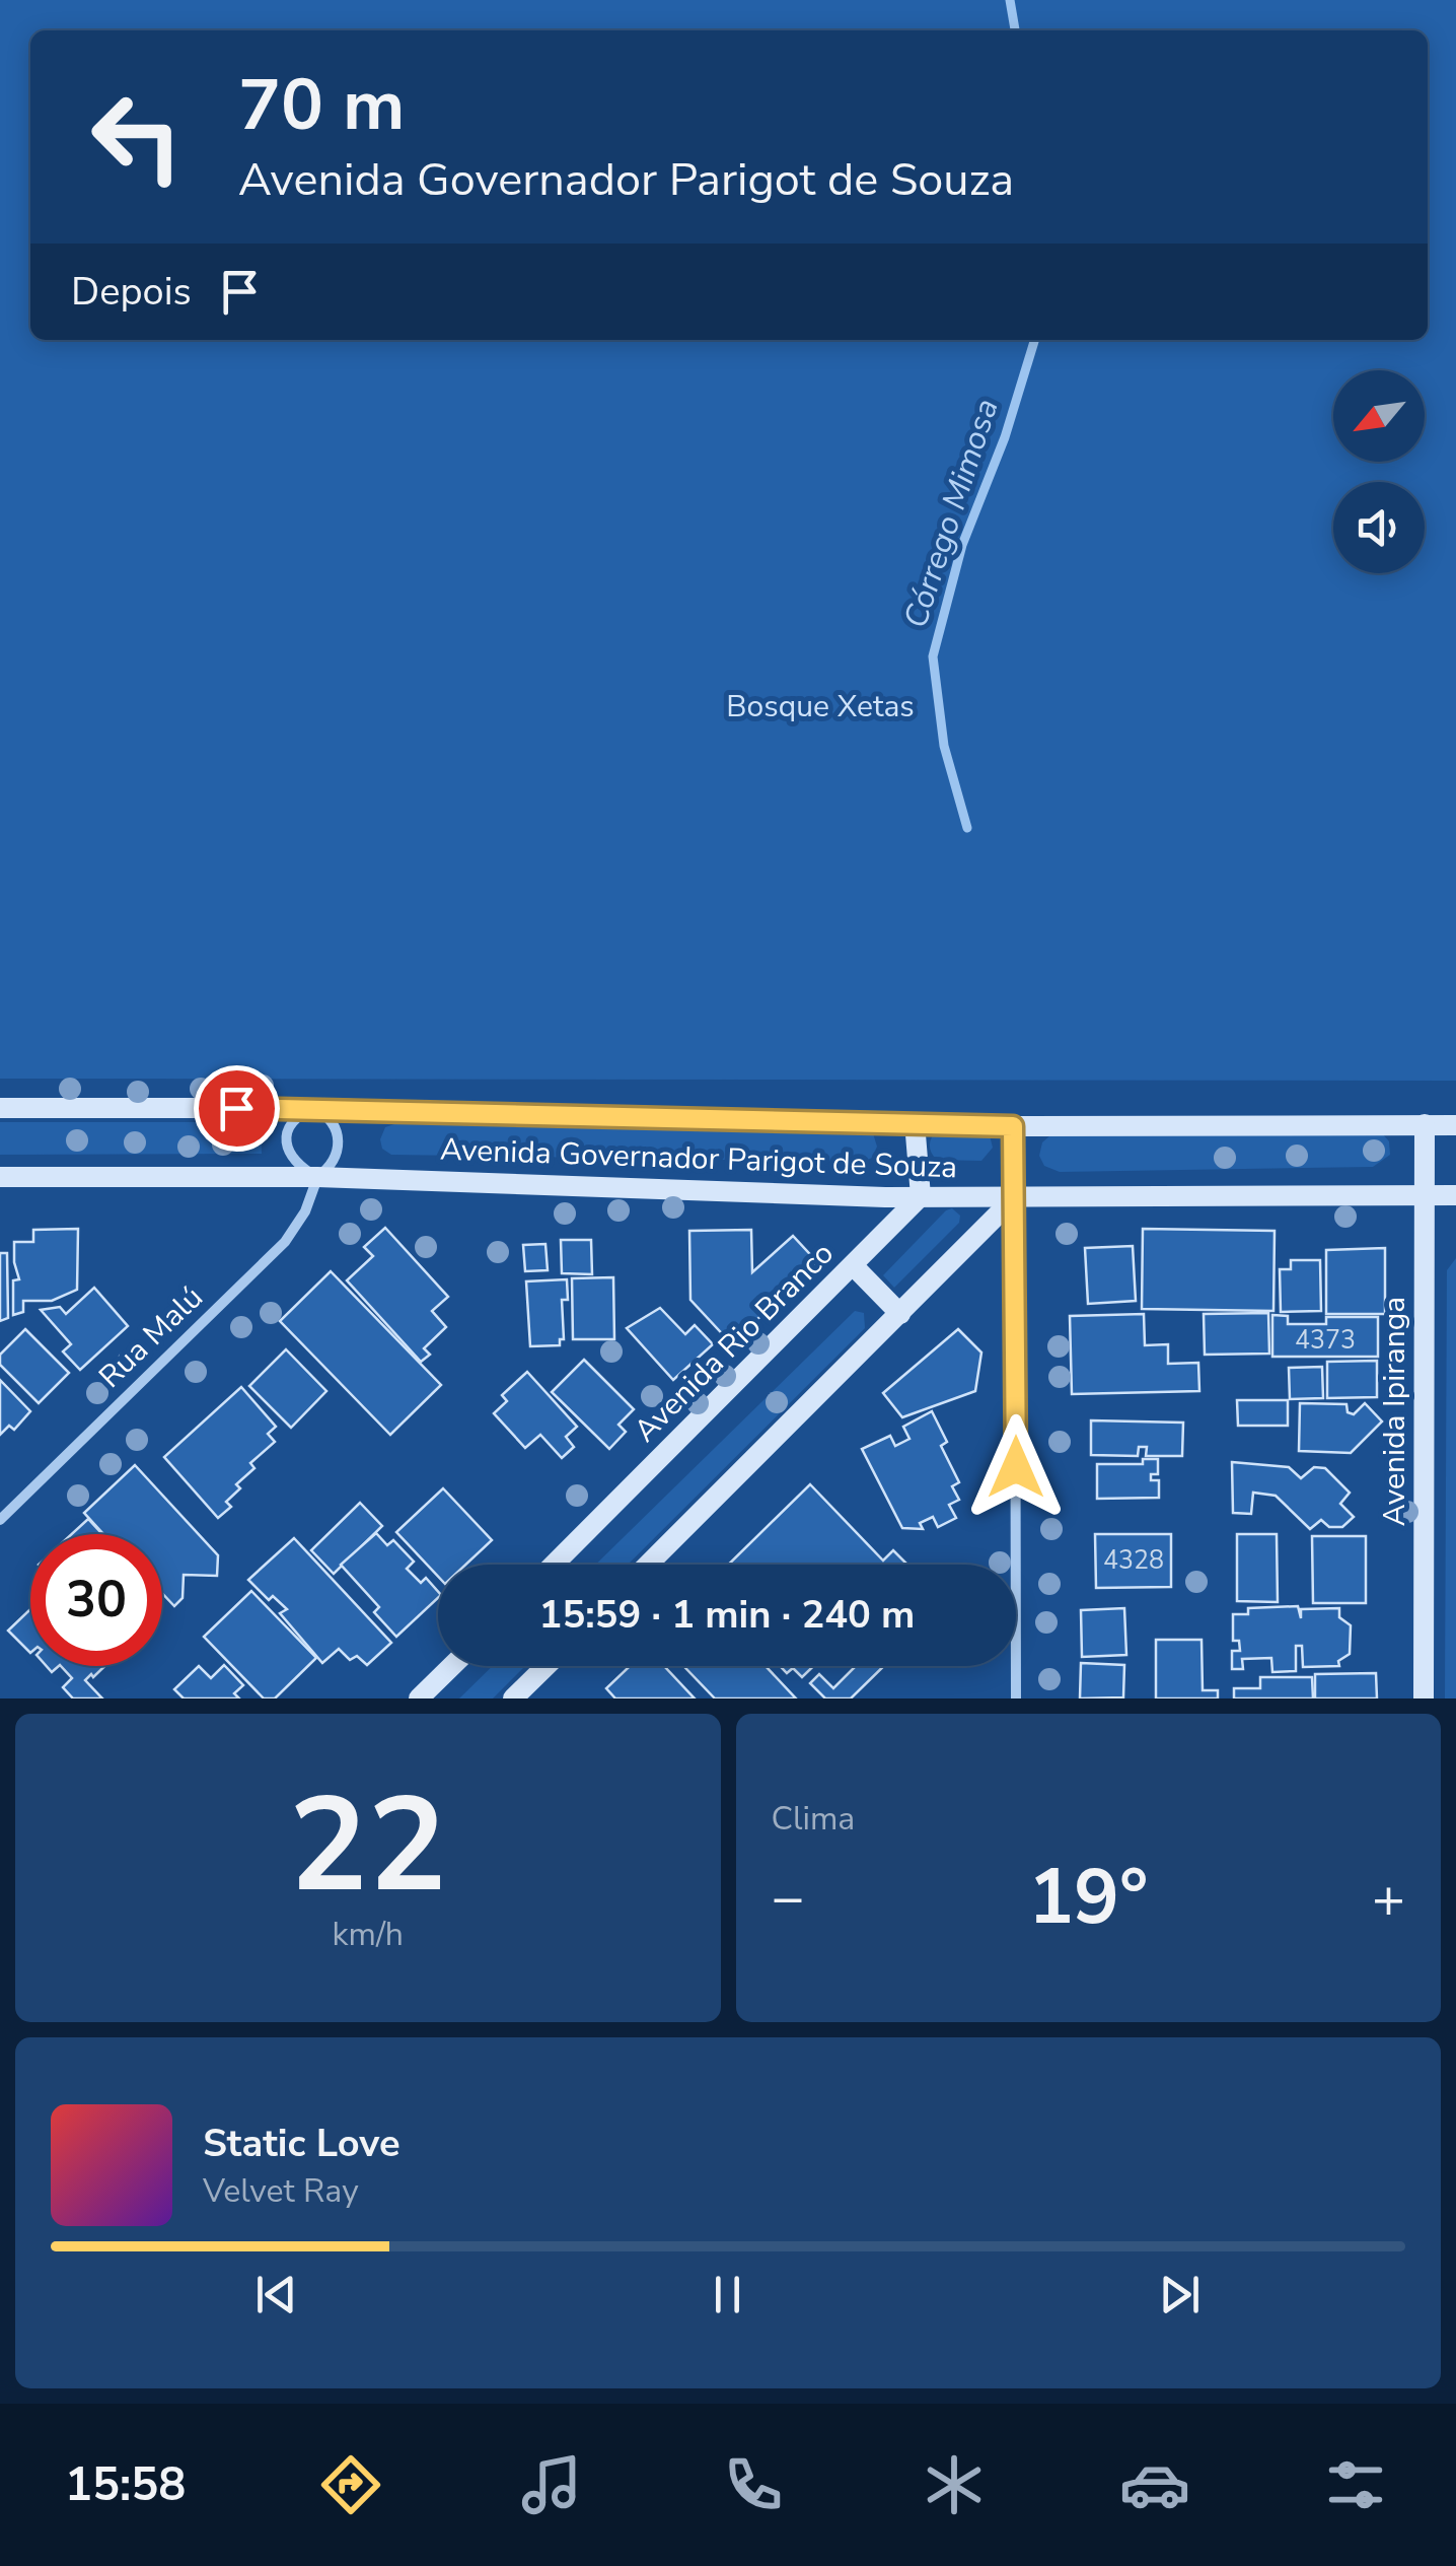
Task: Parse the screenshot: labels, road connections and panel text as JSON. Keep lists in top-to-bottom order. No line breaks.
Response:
{"streets":{"street":["Avenida Governador Parigot de Souza","Rua Malú","Avenida Rio Branco","Avenida Ipiranga"]},"crossings":[["Avenida Governador Parigot de Souza","Rua Malú"],["Avenida Governador Parigot de Souza","Avenida Rio Branco"],["Avenida Governador Parigot de Souza","Avenida Ipiranga"]],"water":["Córrego Mimosa"],"parks":["Bosque Xetas"],"house_numbers":["4373","4328"],"north":"bottom left","page":{"turn":["70 m","Avenida Governador Parigot de Souza"],"then":"Depois","limit":"30","trip":"15:59 · 1 min · 240 m","tile":[["22","km/h"],"Clima"],"heat":["−","19°","+"],"song":["Static Love","Velvet Ray"],"tabs":"15:58"}}
